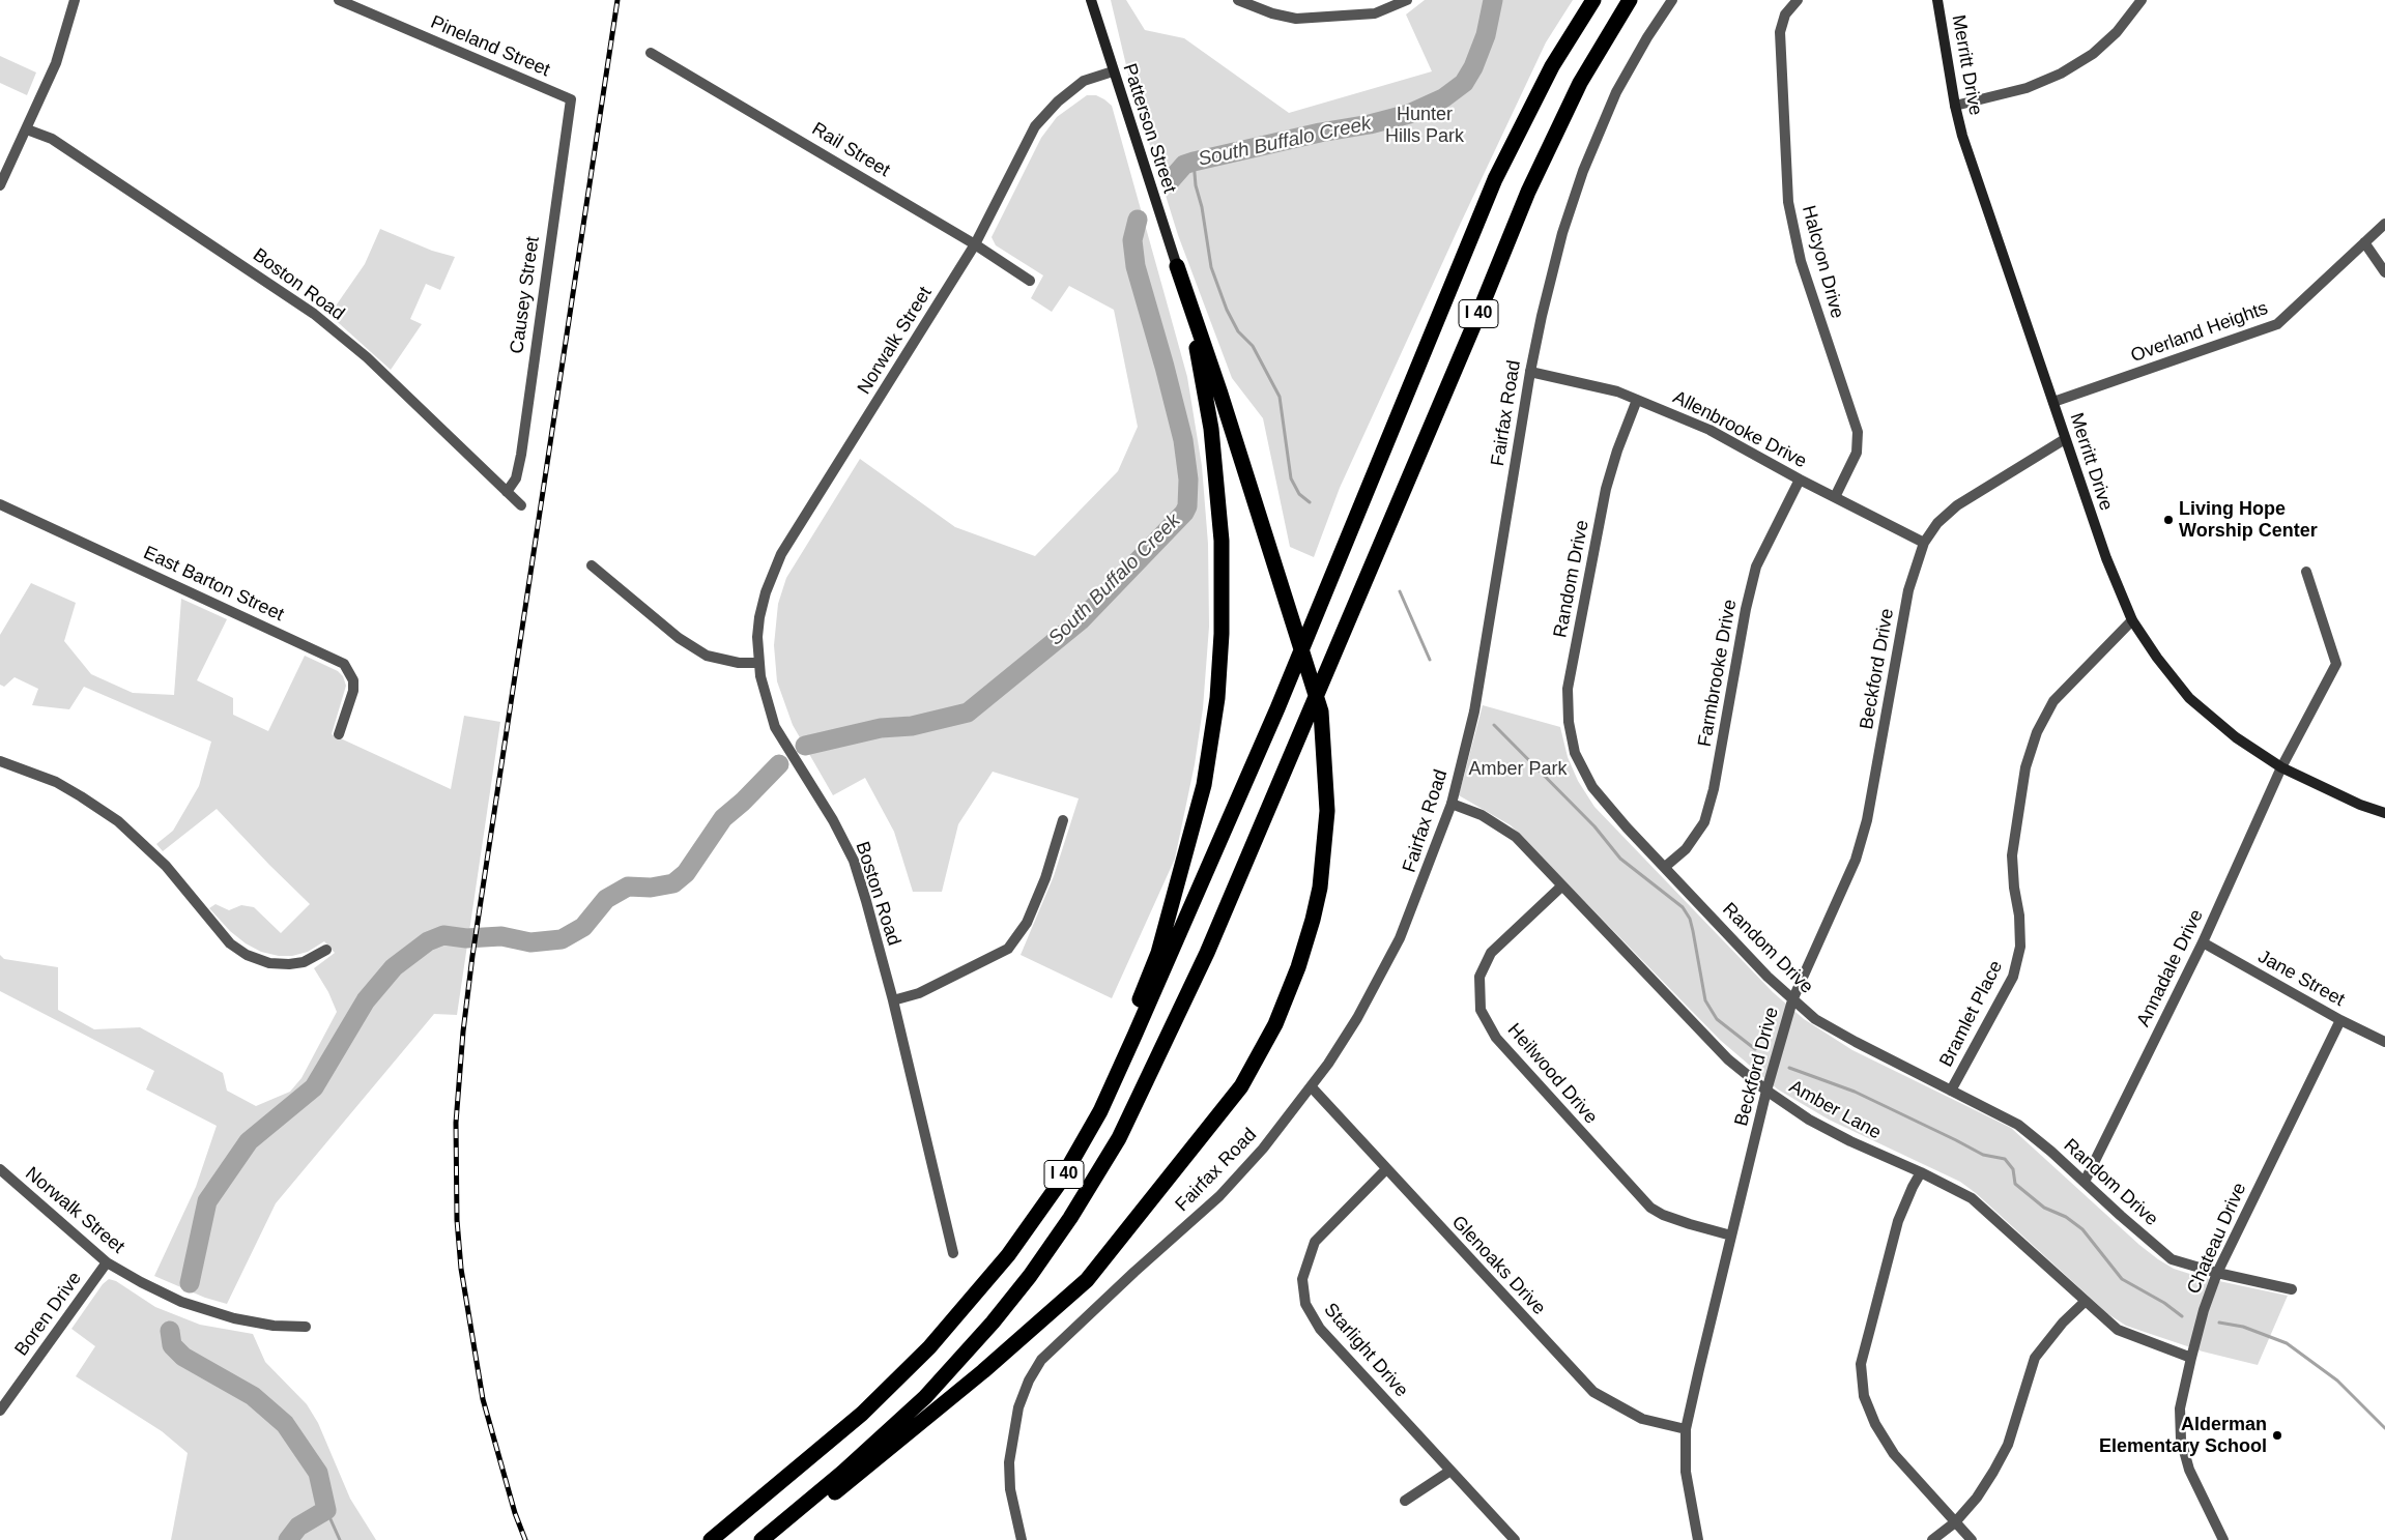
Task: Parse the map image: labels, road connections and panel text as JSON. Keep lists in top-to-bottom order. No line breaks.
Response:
{"streets":{"highway":["I 40"],"main road":["Merritt Drive","Patterson Street"],"street":["Pineland Street","Rail Street","Halcyon Drive","Boston Road","Causey Street","Overland Heights","Norwalk Street","Fairfax Road","Allenbrooke Drive","Random Drive","East Barton Street","Beckford Drive","Farmbrooke Drive","Annadale Drive","Jane Street","Bramlet Place","Heilwood Drive","Amber Lane","Chateau Drive","Glenoaks Drive","Boren Drive","Starlight Drive"]},"crossings":[["Pineland Street","Causey Street"],["Merritt Drive","Overland Heights"],["Merritt Drive","Beckford Drive"],["Merritt Drive","Annadale Drive"],["Merritt Drive","Bramlet Place"],["Patterson Street","Norwalk Street"],["Rail Street","Norwalk Street"],["Halcyon Drive","Allenbrooke Drive"],["Boston Road","Causey Street"],["Boston Road","Norwalk Street"],["Norwalk Street","Boren Drive"],["Fairfax Road","Allenbrooke Drive"],["Fairfax Road","Amber Lane"],["Fairfax Road","Glenoaks Drive"],["Allenbrooke Drive","Random Drive"],["Allenbrooke Drive","Beckford Drive"],["Allenbrooke Drive","Farmbrooke Drive"],["Random Drive","Beckford Drive"],["Random Drive","Farmbrooke Drive"],["Random Drive","Annadale Drive"],["Random Drive","Bramlet Place"],["Random Drive","Chateau Drive"],["Beckford Drive","Heilwood Drive"],["Beckford Drive","Amber Lane"],["Beckford Drive","Glenoaks Drive"],["Annadale Drive","Jane Street"],["Jane Street","Chateau Drive"],["Heilwood Drive","Amber Lane"],["Amber Lane","Chateau Drive"],["Glenoaks Drive","Starlight Drive"]],"water":["South Buffalo Creek"],"parks":["Hunter Hills Park","Amber Park"],"places":["Living Hope Worship Center","Alderman Elementary School"]}
